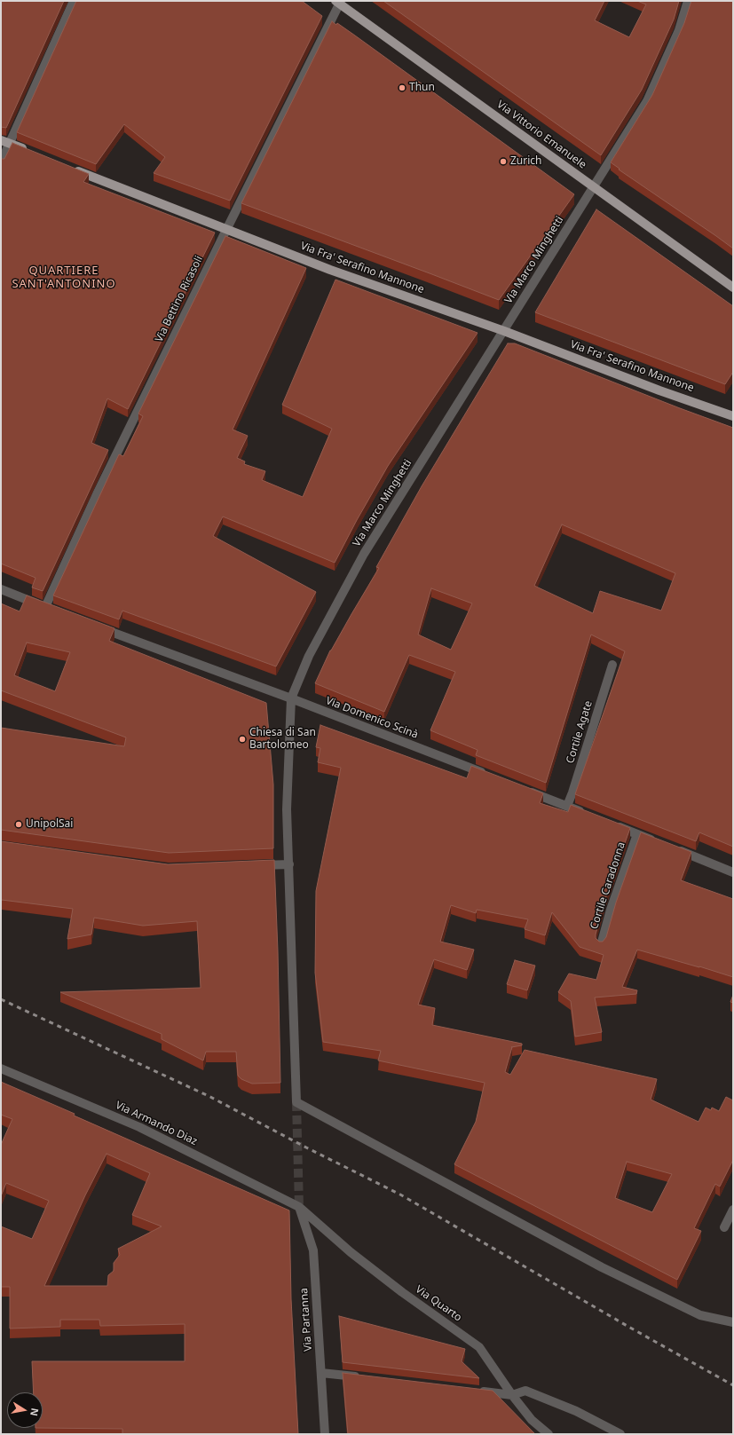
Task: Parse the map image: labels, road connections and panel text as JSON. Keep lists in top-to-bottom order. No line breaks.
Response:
{"streets":{"main road":["Via Vittorio Emanuele","Via Fra' Serafino Mannone"],"street":["Via Marco Minghetti","Via Bettino Ricasoli","Via Domenico Scinà","Cortile Agate","Cortile Caradonna","Via Armando Diaz","Via Quarto","Via Partanna"]},"crossings":[["Via Vittorio Emanuele","Via Marco Minghetti"],["Via Vittorio Emanuele","Via Bettino Ricasoli"],["Via Marco Minghetti","Via Fra' Serafino Mannone"],["Via Marco Minghetti","Via Domenico Scinà"],["Via Fra' Serafino Mannone","Via Bettino Ricasoli"],["Via Armando Diaz","Via Quarto"],["Via Armando Diaz","Via Partanna"],["Via Quarto","Via Partanna"]],"districts":["QUARTIERE SANT'ANTONINO"],"places":["Thun","Zurich","Chiesa di San Bartolomeo","UnipolSai"],"north":"right"}
